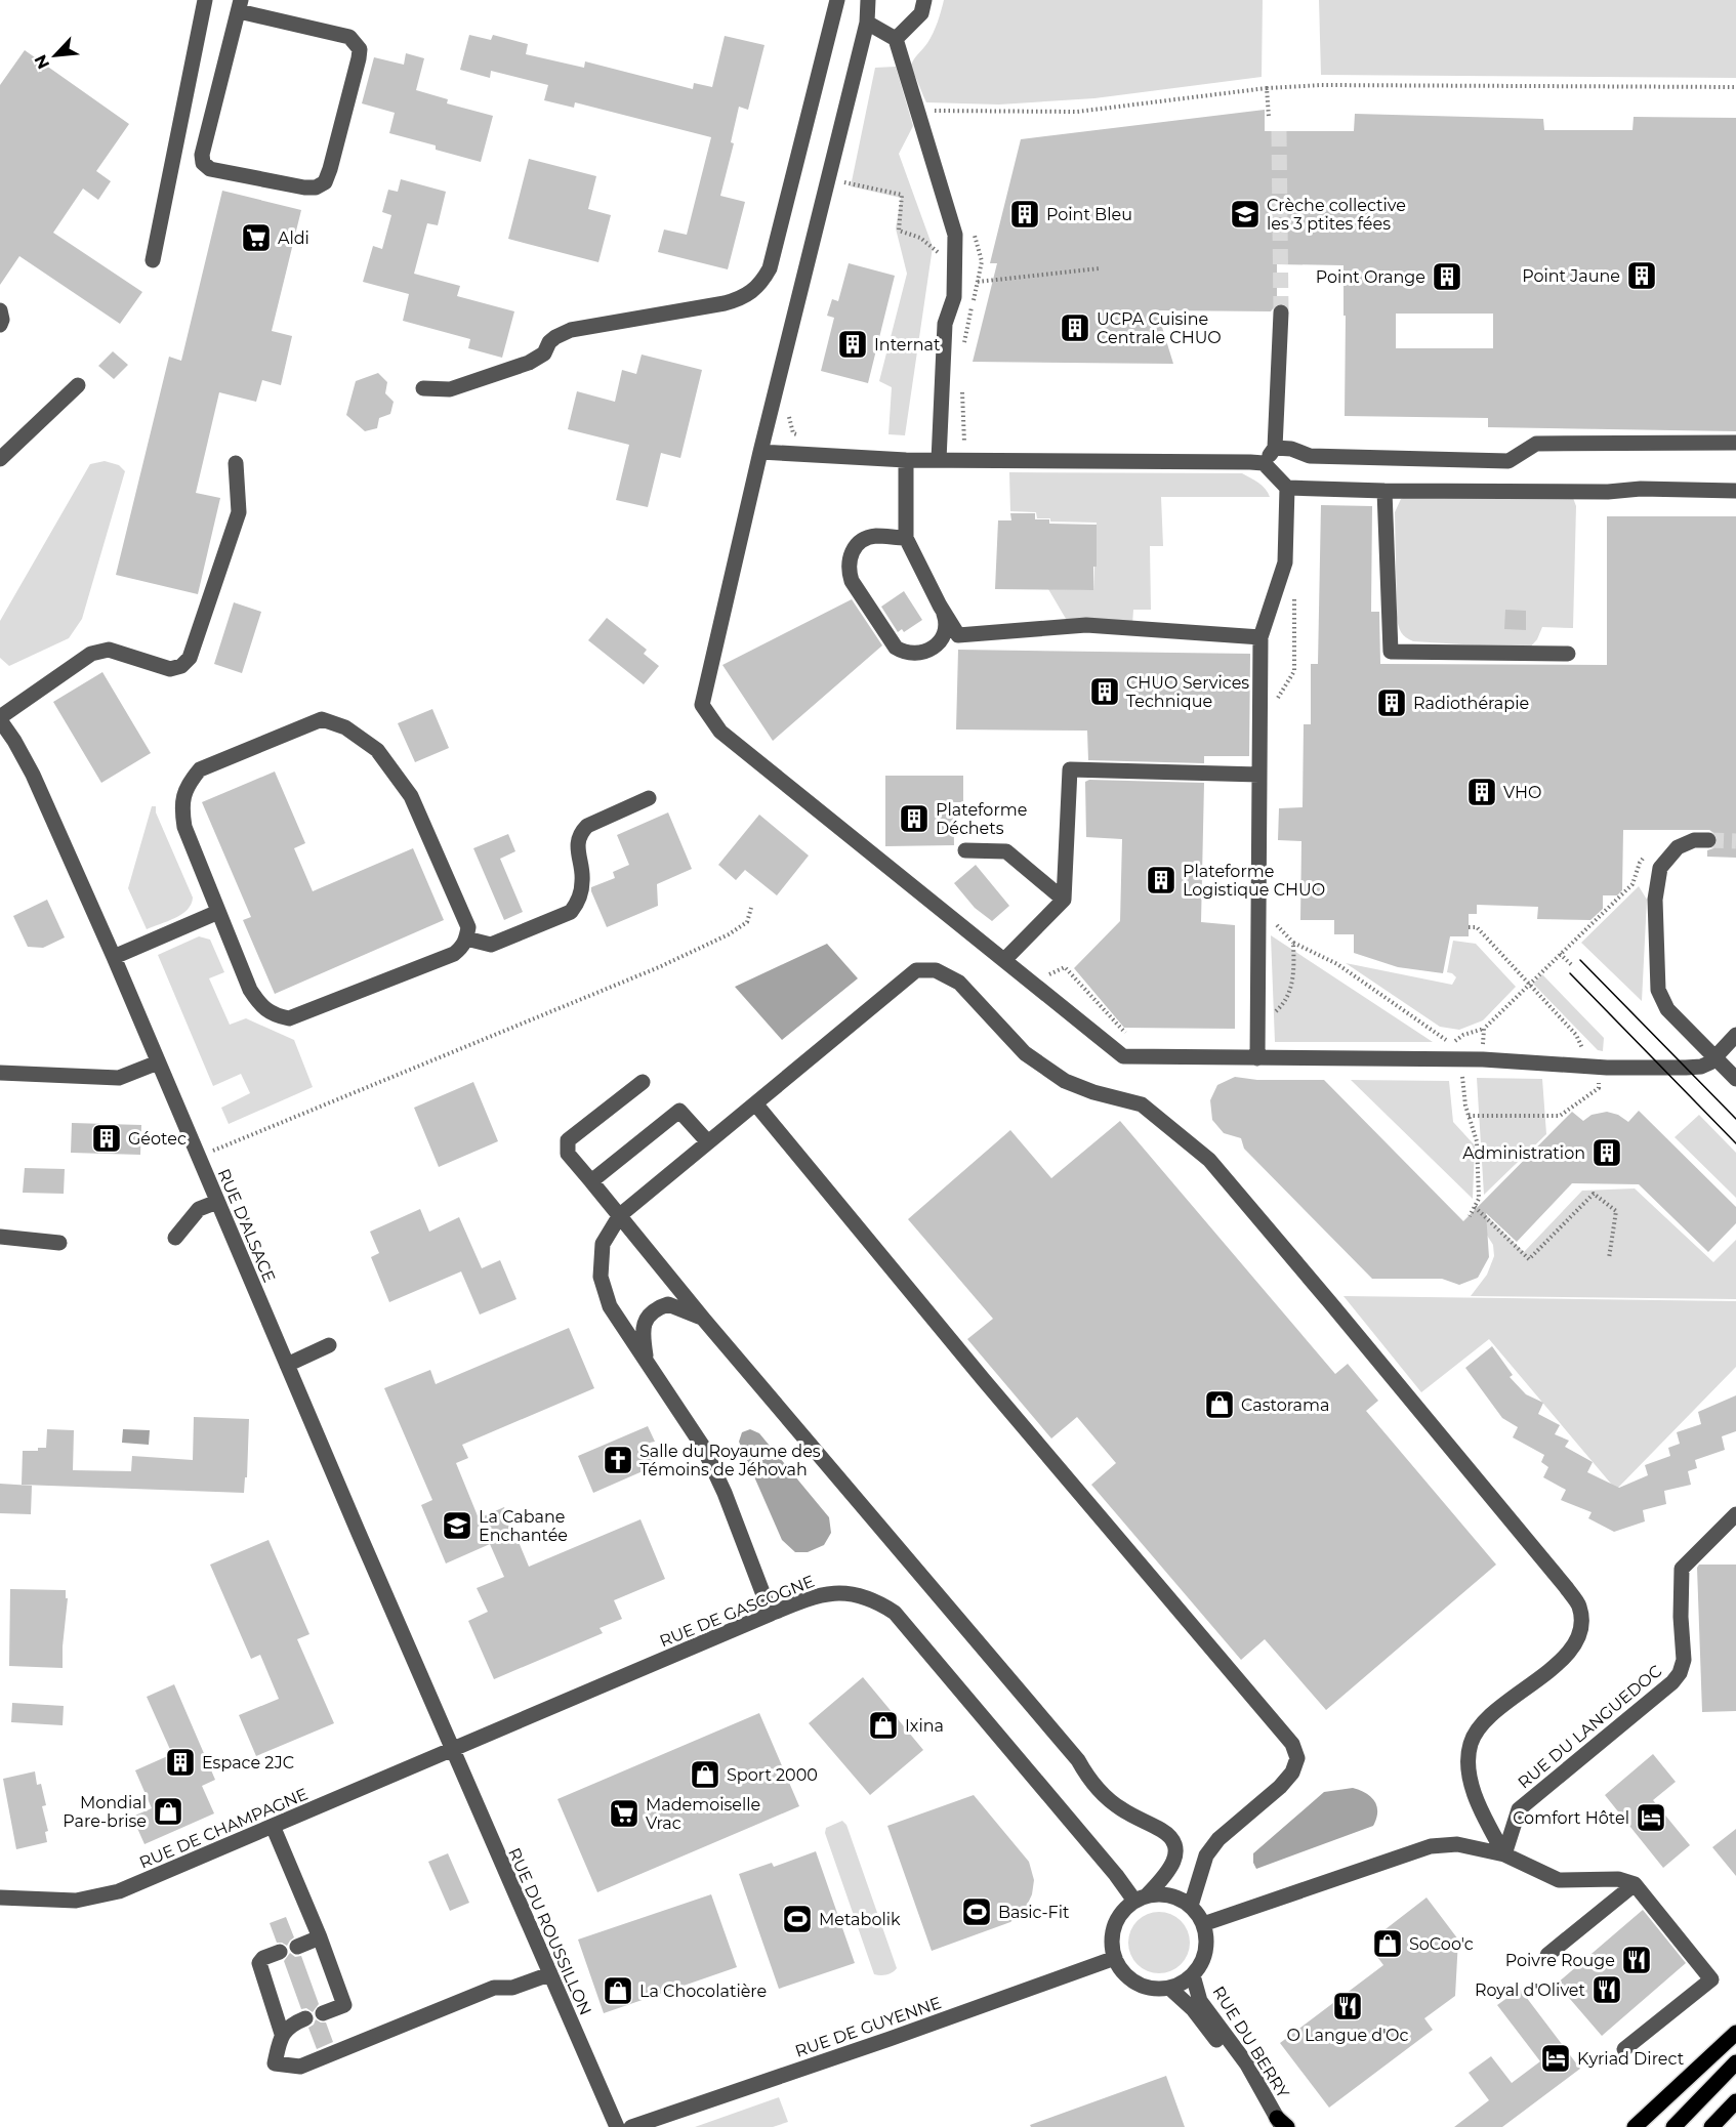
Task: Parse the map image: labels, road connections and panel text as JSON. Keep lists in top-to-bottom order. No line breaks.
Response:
{"streets":{"street":["RUE D'ALSACE","RUE DE GASCOGNE","RUE DU LANGUEDOC","RUE DE CHAMPAGNE","RUE DU ROUSSILLON","RUE DE GUYENNE","RUE DU BERRY"]},"crossings":[["RUE D'ALSACE","RUE DE GASCOGNE"],["RUE D'ALSACE","RUE DE CHAMPAGNE"],["RUE D'ALSACE","RUE DU ROUSSILLON"],["RUE DE GASCOGNE","RUE DE CHAMPAGNE"],["RUE DE GASCOGNE","RUE DU ROUSSILLON"],["RUE DE GASCOGNE","RUE DE GUYENNE"],["RUE DE GASCOGNE","RUE DU BERRY"],["RUE DE CHAMPAGNE","RUE DU ROUSSILLON"],["RUE DE GUYENNE","RUE DU BERRY"]],"places":{"building":["Point Bleu","Point Jaune","Point Orange","UCPA Cuisine Centrale CHUO","Internat","CHUO Services Technique","Radiothérapie","VHO","Plateforme Déchets","Plateforme Logistique CHUO","Géotec","Administration","Espace 2JC"],"school or university":["Crèche collective les 3 ptites fées","La Cabane Enchantée"],"supermarket":["Aldi","Mademoiselle Vrac"],"shop":["Castorama","Ixina","Sport 2000","Mondial Pare-brise","SoCoo'c","La Chocolatière"],"church":["Salle du Royaume des Témoins de Jéhovah"],"hotel":["Comfort Hôtel","Kyriad Direct"],"sports":["Basic-Fit","Metabolik"],"restaurant":["Poivre Rouge","Royal d'Olivet","O Langue d'Oc"]},"north":"bottom left"}
